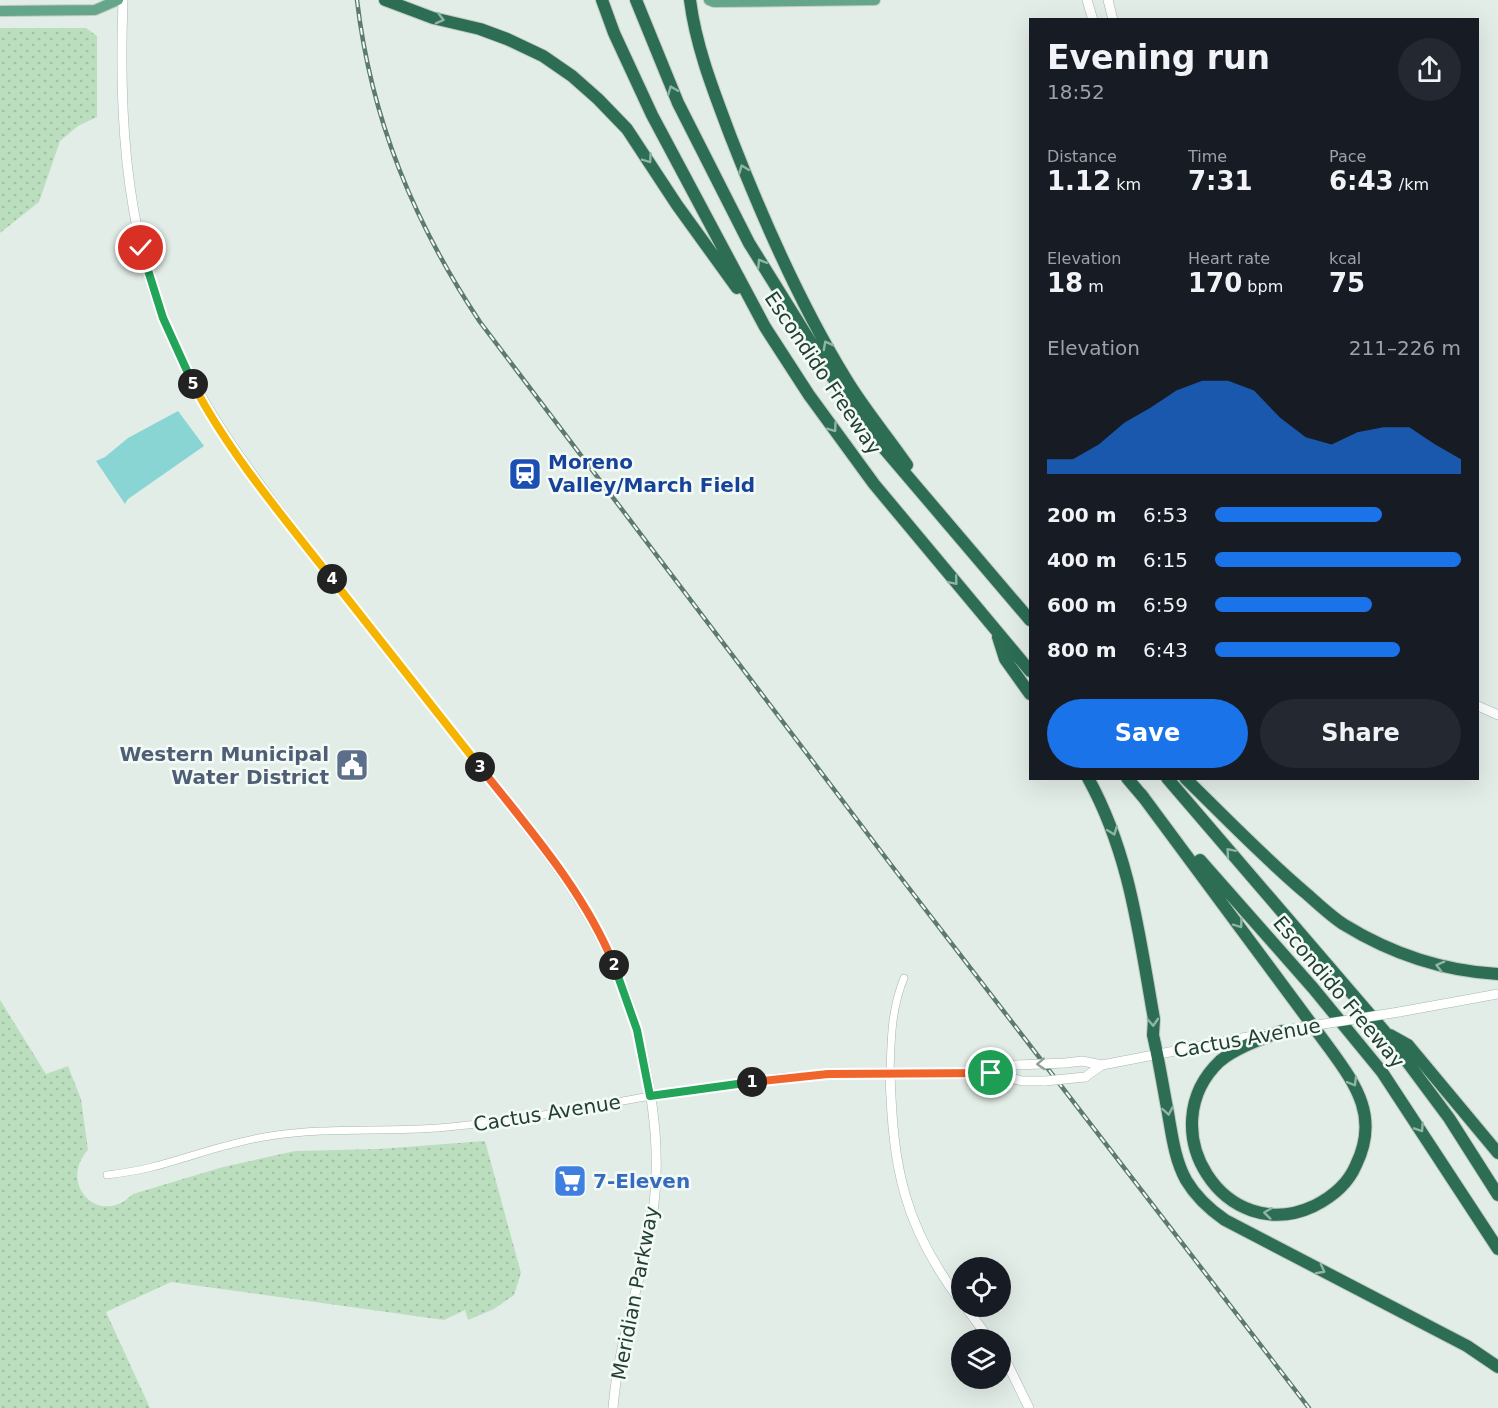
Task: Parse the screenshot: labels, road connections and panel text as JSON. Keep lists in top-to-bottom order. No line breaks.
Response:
{"streets":{"highway":["Escondido Freeway"],"main road":["Cactus Avenue","Meridian Parkway"]},"crossings":[["Cactus Avenue","Meridian Parkway"]],"places":{"station":["Moreno Valley/March Field"],"public building":["Western Municipal Water District"],"supermarket":["7-Eleven"]},"page":{"heading":["Evening run","18:52"],"stats":[["Distance","1.12 km"],["Time","7:31"],["Pace","6:43 /km"],["Elevation","18 m"],["Heart rate","170 bpm"],["kcal","75"]],"chart":["Elevation","211–226 m"],"pins":["5","4","3","2","1"],"list":[{"name":"200 m","note":"6:53"},{"name":"400 m","note":"6:15"},{"name":"600 m","note":"6:59"},{"name":"800 m","note":"6:43"}],"buttons":["Save","Share"]}}
